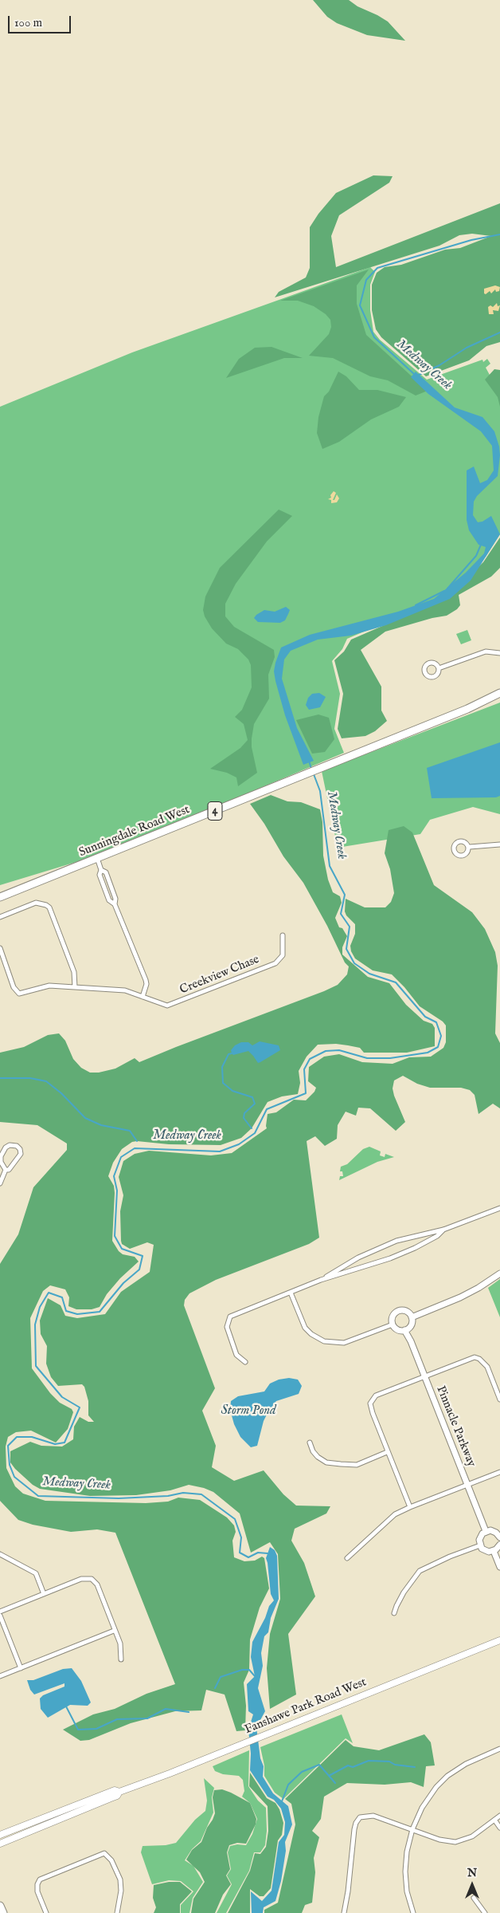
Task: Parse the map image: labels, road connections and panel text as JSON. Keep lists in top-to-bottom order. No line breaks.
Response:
{"streets":{"main road":["4","Sunningdale Road West","Fanshawe Park Road West"],"street":["Creekview Chase","Pinnacle Parkway"]},"crossings":[["4","Sunningdale Road West"]],"water":["Medway Creek","Storm Pond"],"scale_bar":"100 m","north":"top"}
